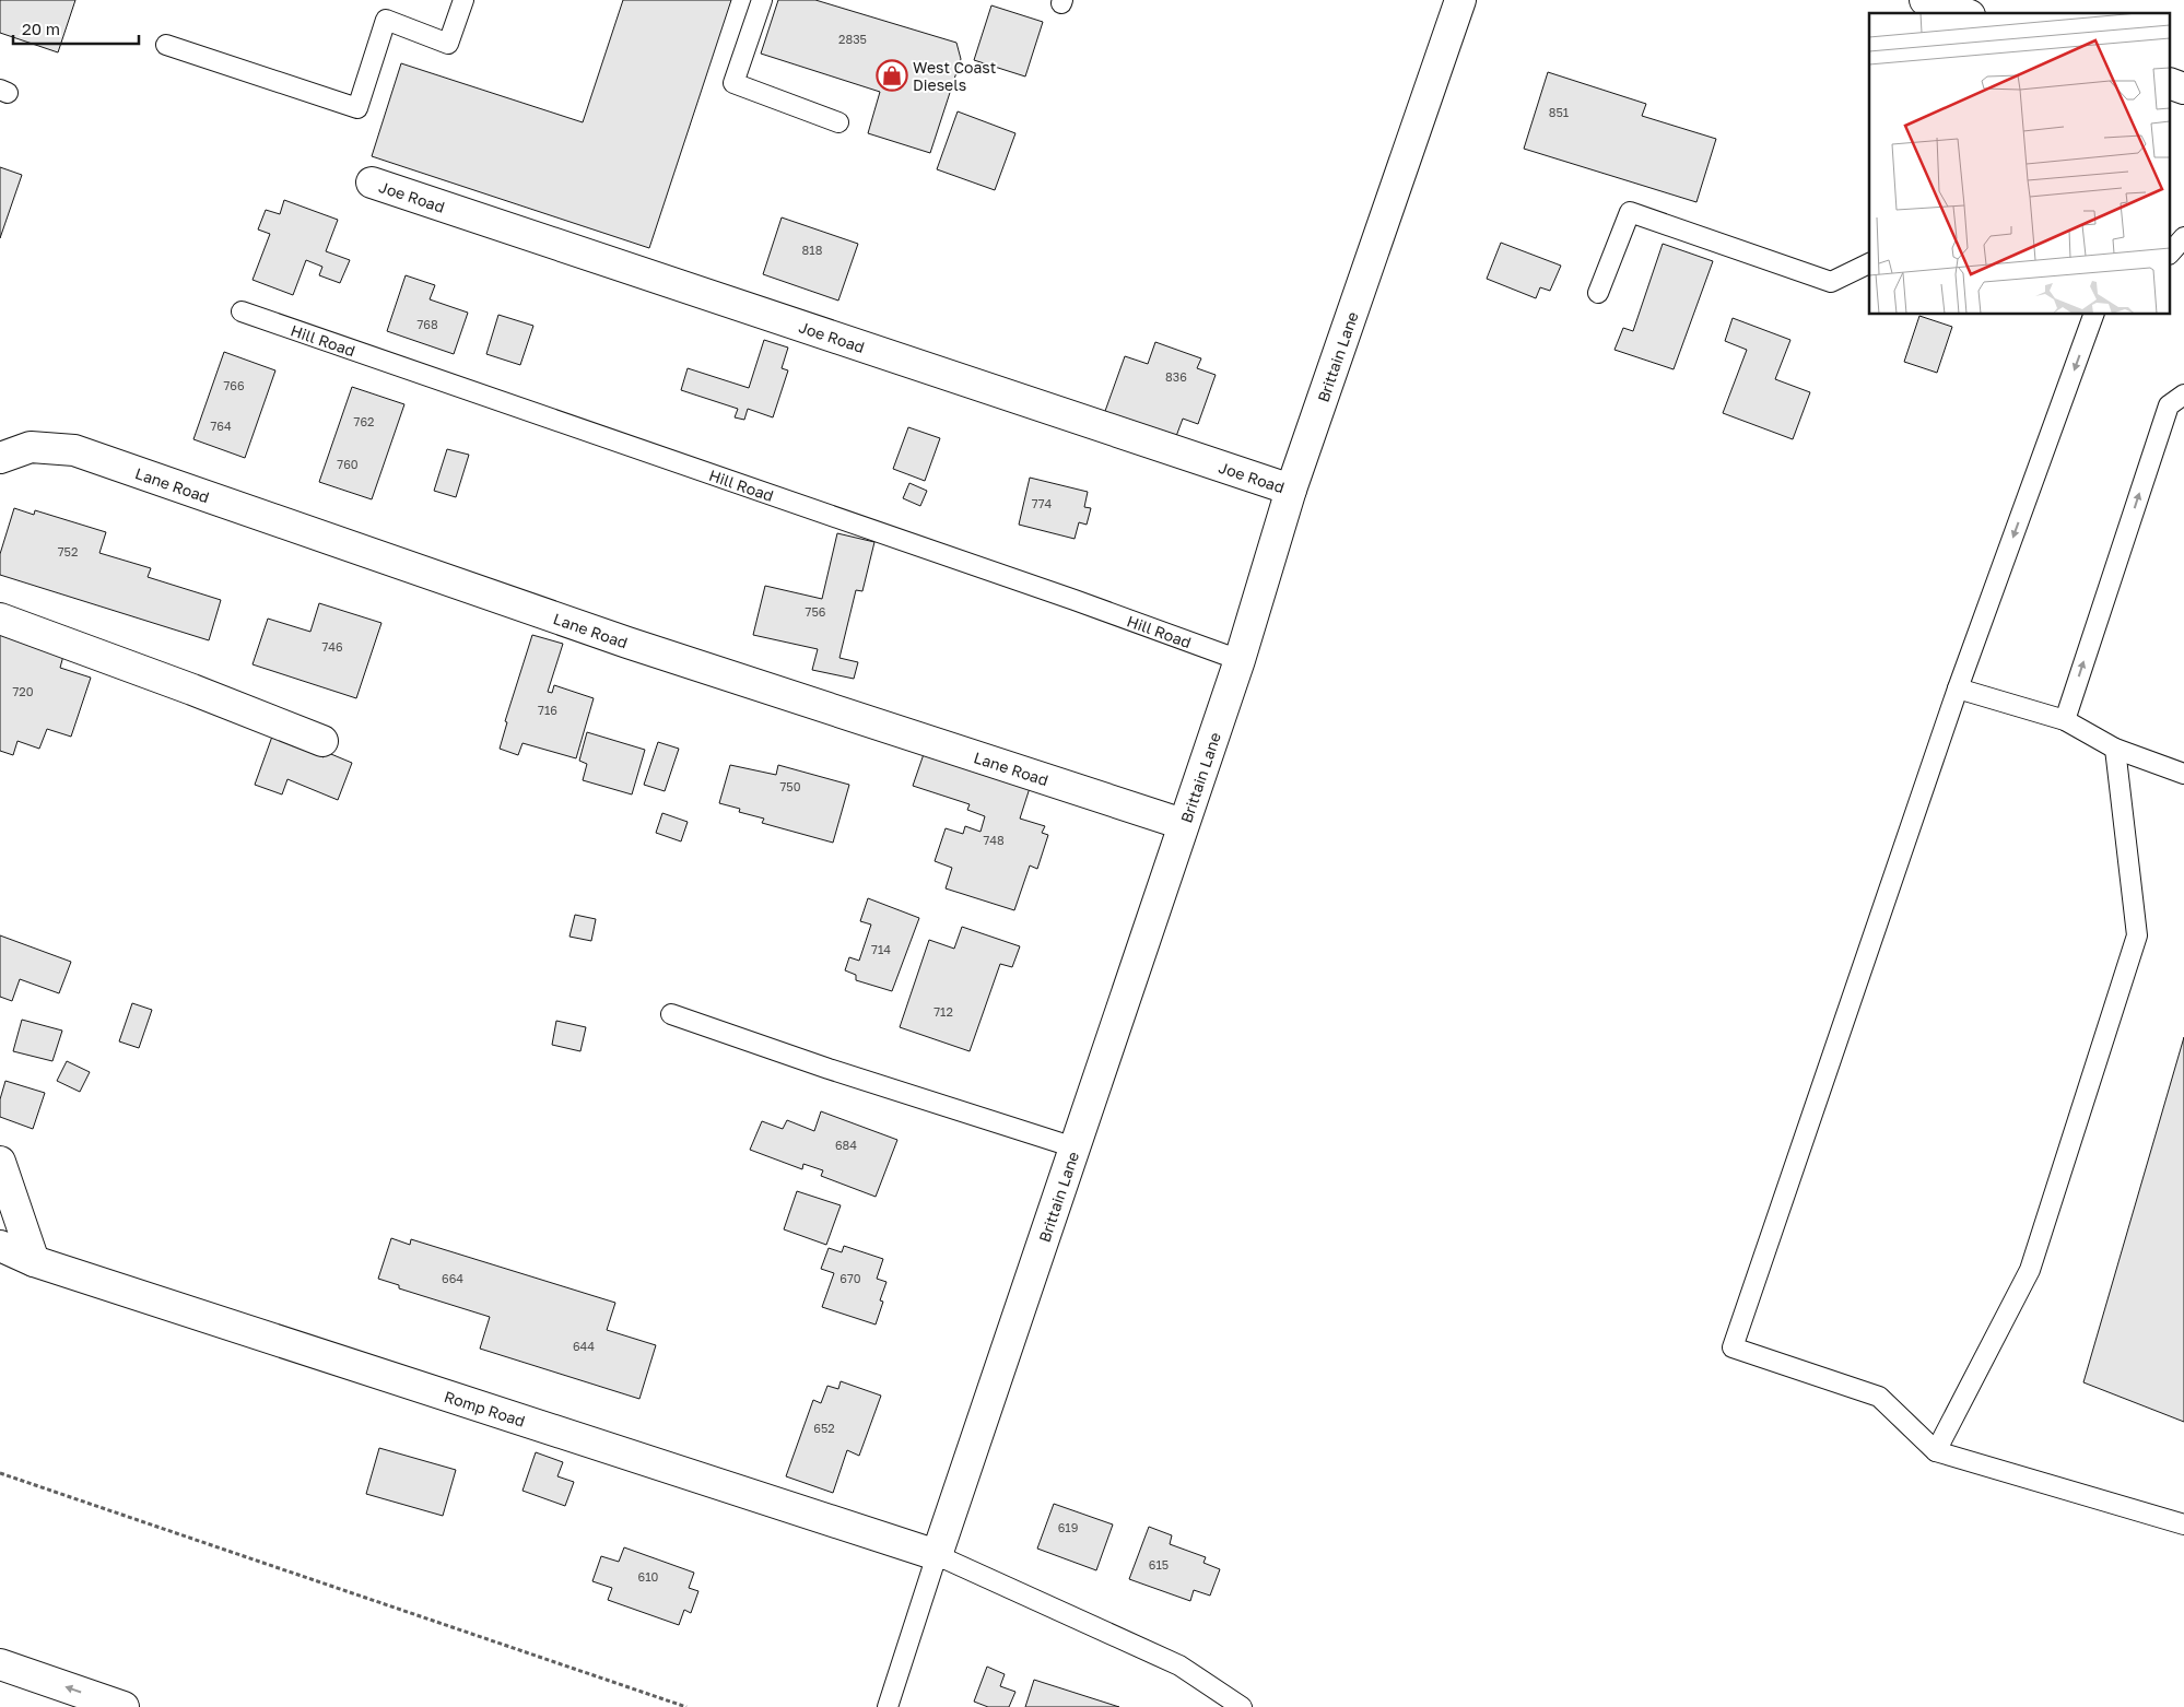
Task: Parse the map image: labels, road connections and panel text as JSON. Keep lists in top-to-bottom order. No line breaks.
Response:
{"streets":{"main road":["Joe Road","Brittain Lane","Lane Road","Romp Road"],"lane":["Hill Road"]},"crossings":[["Joe Road","Brittain Lane"],["Hill Road","Brittain Lane"],["Brittain Lane","Lane Road"],["Brittain Lane","Romp Road"]],"places":{"shop":["West Coast Diesels"]},"house_numbers":["2835","851","818","768","836","766","762","764","760","774","752","756","746","720","716","750","748","714","712","684","664","670","644","652","619","615","610"],"scale_bar":"20 m"}
